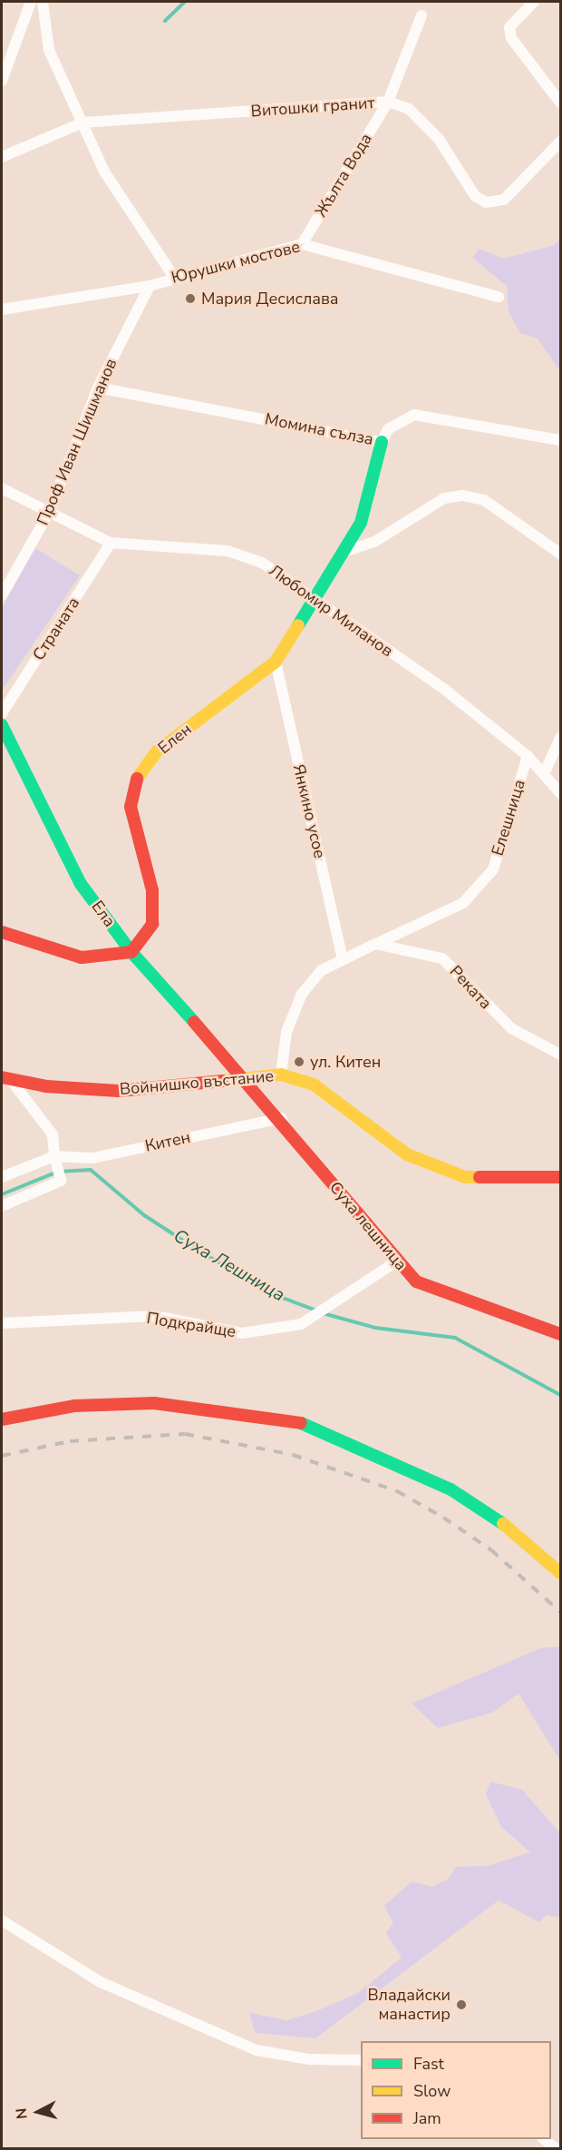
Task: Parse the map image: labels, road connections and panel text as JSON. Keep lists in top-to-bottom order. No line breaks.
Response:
{"streets":{"main road":["Елен","Ела","Войнишко въстание","Суха лешница"],"street":["Витошки гранит","Жълта Вода","Юрушки мостове","Момина сълза","Проф Иван Шишманов","Любомир Миланов","Страната","Янкино усое","Елешница","Реката","Китен","Подкрайще"]},"crossings":[["Витошки гранит","Жълта Вода"],["Жълта Вода","Юрушки мостове"],["Юрушки мостове","Проф Иван Шишманов"],["Момина сълза","Проф Иван Шишманов"],["Момина сълза","Елен"],["Проф Иван Шишманов","Любомир Миланов"],["Любомир Миланов","Страната"],["Любомир Миланов","Елен"],["Любомир Миланов","Елешница"],["Елен","Янкино усое"],["Елен","Ела"],["Елешница","Реката"],["Ела","Войнишко въстание"],["Ела","Суха лешница"],["Войнишко въстание","Суха лешница"],["Китен","Суха лешница"],["Суха лешница","Подкрайще"]],"water":["Суха Лешница"],"places":["Мария Десислава","ул. Китен","Владайски манастир"],"legend":["Fast","Slow","Jam"],"north":"left"}
